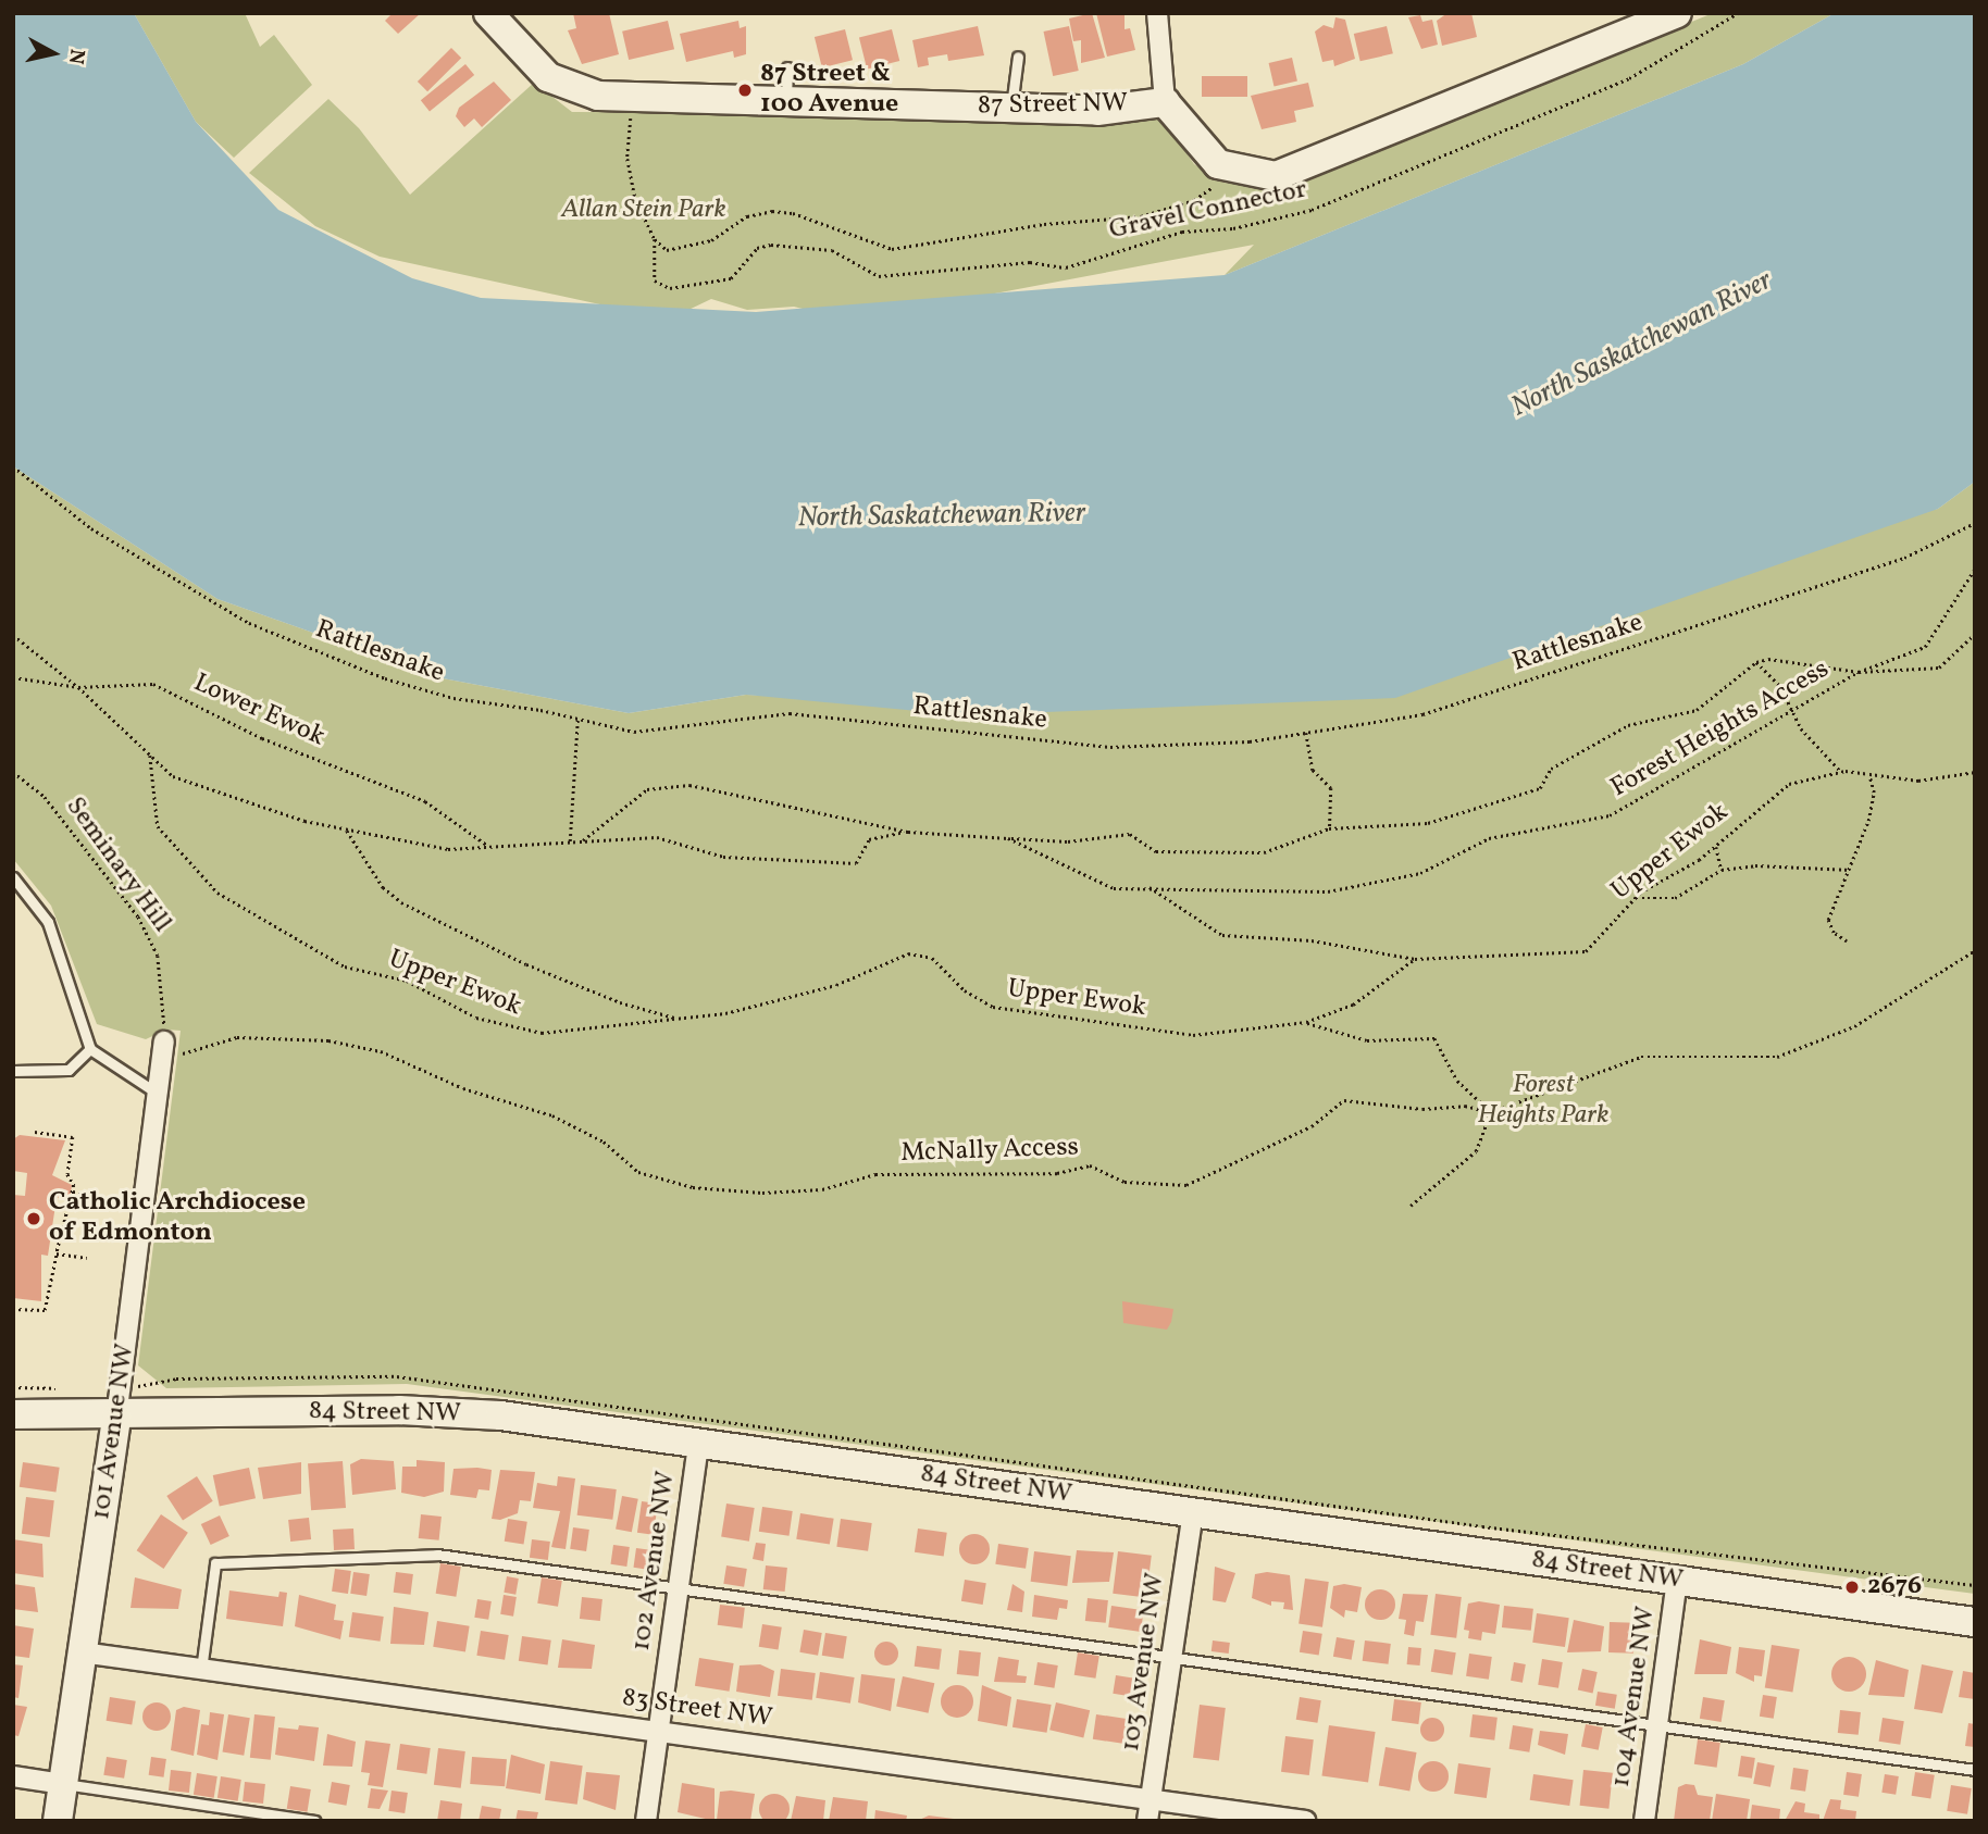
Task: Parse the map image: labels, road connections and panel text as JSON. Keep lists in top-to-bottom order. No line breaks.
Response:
{"streets":{"main road":["87 Street NW","84 Street NW","101 Avenue NW"],"street":["102 Avenue NW","103 Avenue NW","104 Avenue NW","83 Street NW"],"path":["Gravel Connector","Rattlesnake","Lower Ewok","Forest Heights Access","Upper Ewok","Seminary Hill","McNally Access"]},"crossings":[["Seminary Hill","McNally Access"],["Seminary Hill","101 Avenue NW"],["McNally Access","101 Avenue NW"],["84 Street NW","101 Avenue NW"],["84 Street NW","102 Avenue NW"],["84 Street NW","103 Avenue NW"],["84 Street NW","104 Avenue NW"],["101 Avenue NW","83 Street NW"],["102 Avenue NW","83 Street NW"],["103 Avenue NW","83 Street NW"]],"water":["North Saskatchewan River"],"parks":["Allan Stein Park","Forest Heights Park"],"places":["87 Street & 100 Avenue","Catholic Archdiocese of Edmonton","2676"],"north":"right"}
